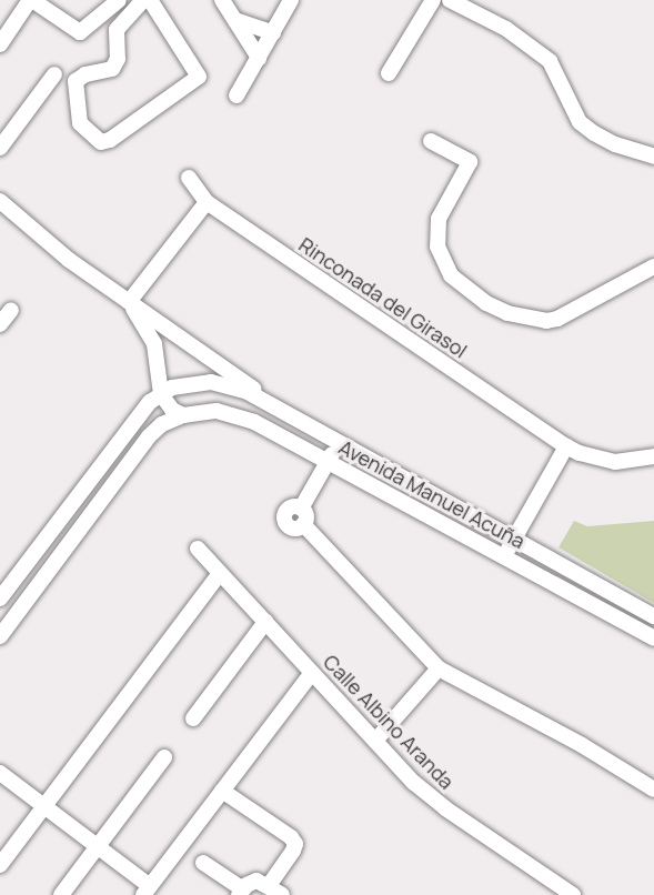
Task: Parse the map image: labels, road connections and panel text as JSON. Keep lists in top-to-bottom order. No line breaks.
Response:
{"streets":{"street":["Rinconada del Girasol","Avenida Manuel Acuña","Calle Albino Aranda"]}}
